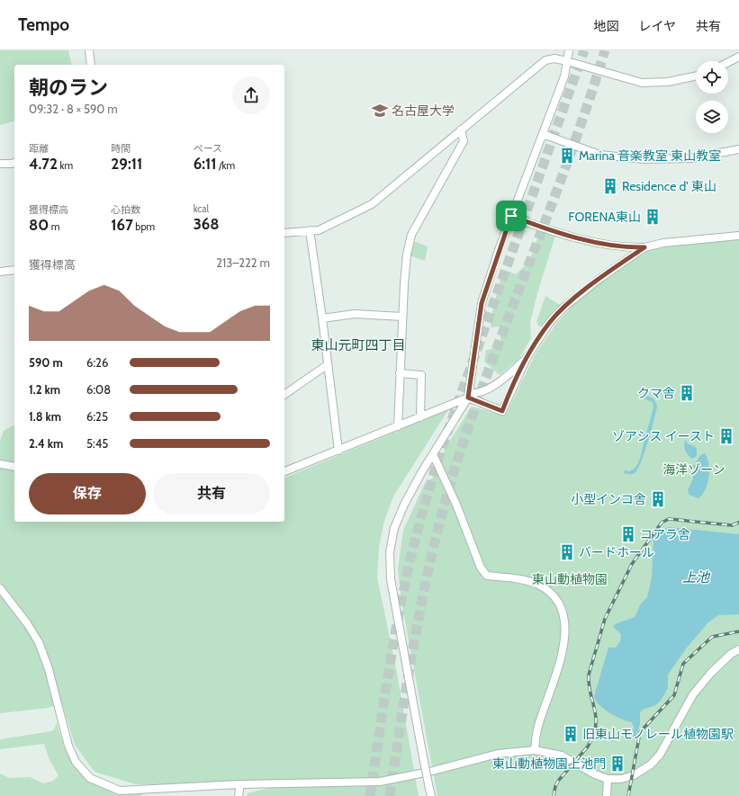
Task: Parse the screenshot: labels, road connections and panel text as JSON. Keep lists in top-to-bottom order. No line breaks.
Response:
{"districts":["東山元町四丁目"],"water":["上池"],"parks":["海洋ゾーン","東山動植物園"],"places":{"school or university":["名古屋大学"],"building":["Marina 音楽教室 東山教室","Residence d’ 東山","FORENA東山","クマ舎","ゾアシス イースト","小型インコ舎","コアラ舎","バードホール","旧東山モノレール植物園駅","東山動植物園上池門"]},"page":{"header":"Tempo","nav":["地図","レイヤ","共有"],"heading":["朝のラン","09:32 · 8 × 590 m"],"stats":[["距離","4.72 km"],["時間","29:11"],["ペース","6:11 /km"],["獲得標高","80 m"],["心拍数","167 bpm"],["kcal","368"]],"chart":["獲得標高","213–222 m"],"list":[{"name":"590 m","note":"6:26"},{"name":"1.2 km","note":"6:08"},{"name":"1.8 km","note":"6:25"},{"name":"2.4 km","note":"5:45"}],"buttons":["保存","共有"]}}
